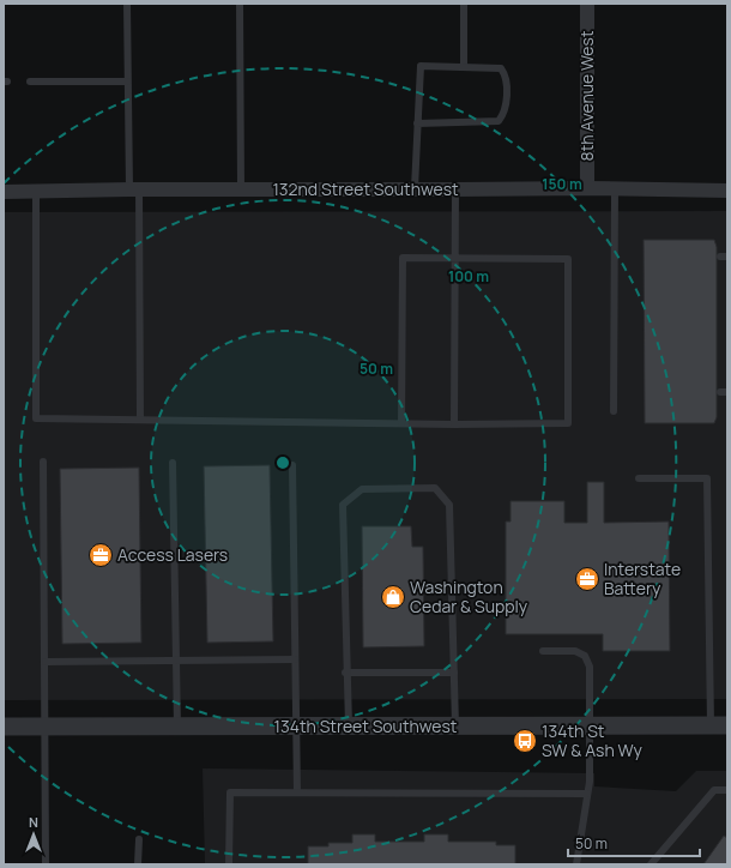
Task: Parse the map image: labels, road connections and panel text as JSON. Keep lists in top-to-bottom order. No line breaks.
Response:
{"streets":{"street":["8th Avenue West","132nd Street Southwest","134th Street Southwest"]},"crossings":[["8th Avenue West","132nd Street Southwest"]],"places":{"office":["Access Lasers","Interstate Battery"],"shop":["Washington Cedar & Supply"],"bus stop":["134th St SW & Ash Wy"]},"scale_bar":"50 m","north":"top","rings":["150 m","100 m","50 m"]}
